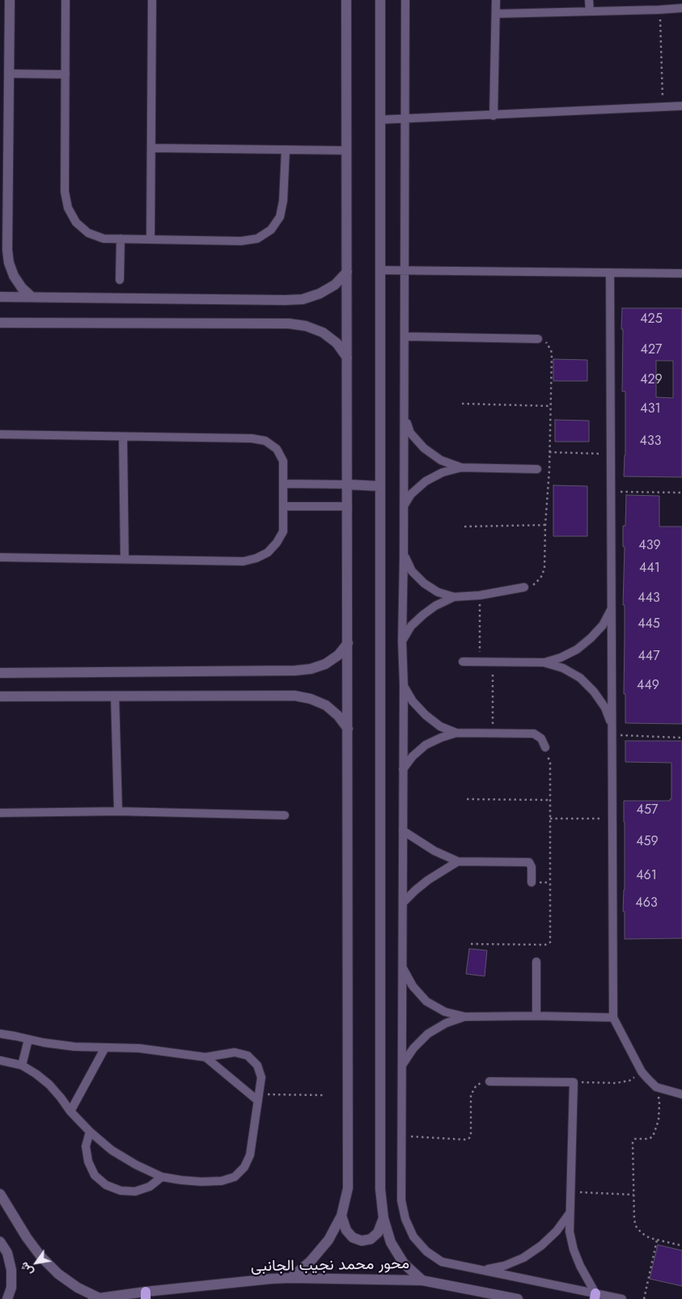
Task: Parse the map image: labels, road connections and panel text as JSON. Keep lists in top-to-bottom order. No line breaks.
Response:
{"streets":{"street":["محور محمد نجيب الجانبى"]},"house_numbers":["425","427","429","431","433","439","441","443","445","447","449","457","459","461","463"],"north":"bottom left"}
